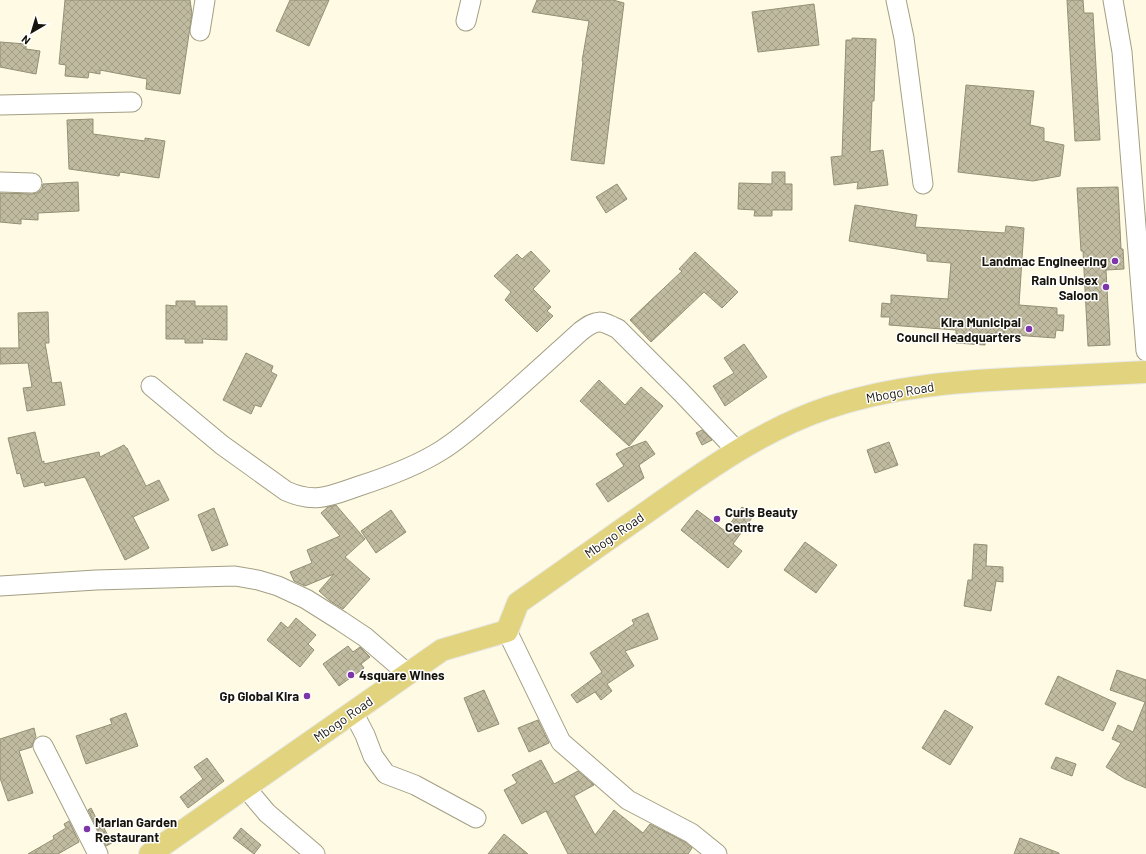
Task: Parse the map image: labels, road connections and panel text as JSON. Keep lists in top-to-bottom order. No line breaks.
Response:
{"streets":{"main road":["Mbogo Road"]},"places":["Landmac Engineering","Rain Unisex Saloon","Kira Municipal Council Headquarters","Curls Beauty Centre","4square Wines","Gp Global Kira","Marian Garden Restaurant"],"north":"bottom left"}
